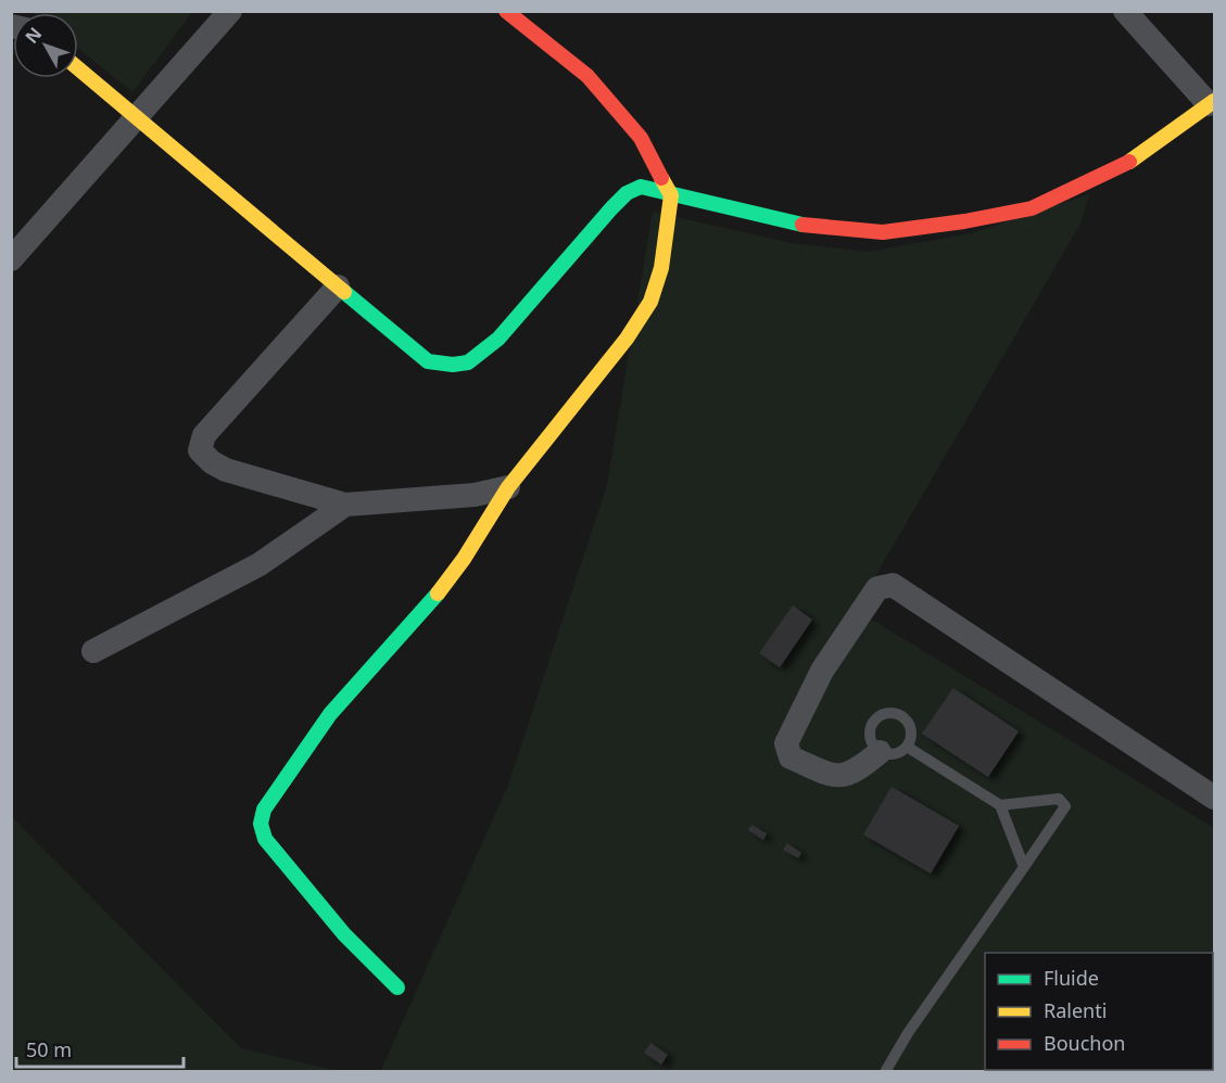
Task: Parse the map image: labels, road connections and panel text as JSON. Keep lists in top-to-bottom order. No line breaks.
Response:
{"legend":["Fluide","Ralenti","Bouchon"],"scale_bar":"50 m","north":"top left"}
